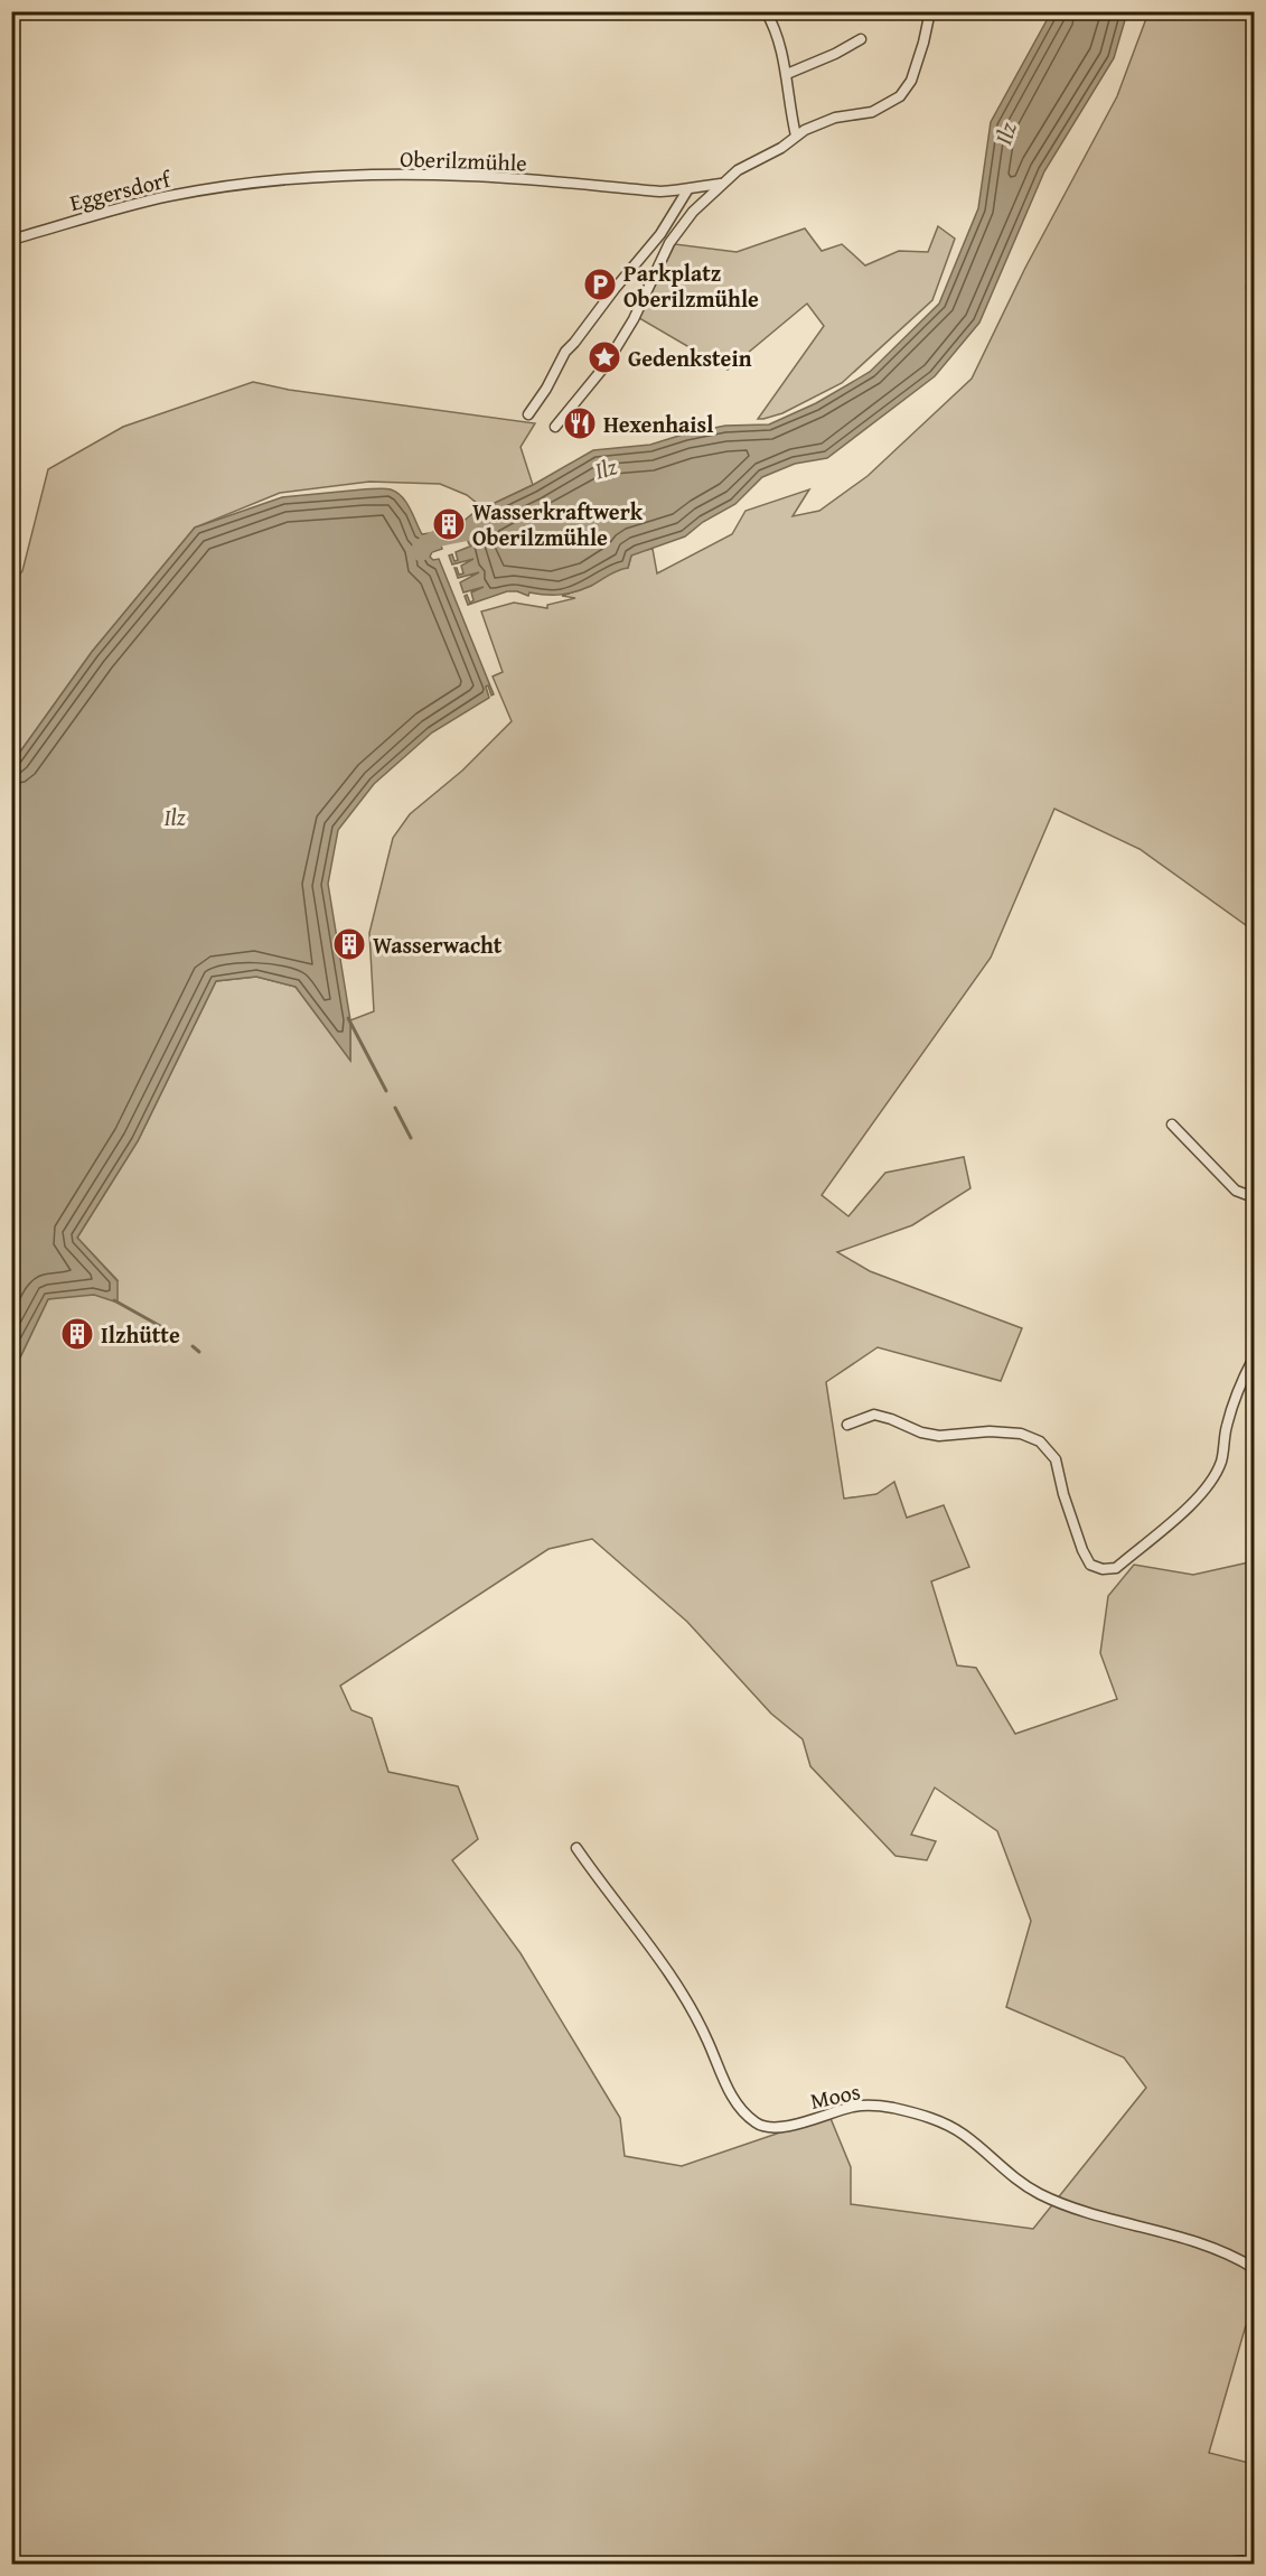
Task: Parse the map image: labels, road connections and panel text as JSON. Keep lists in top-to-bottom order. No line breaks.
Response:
{"streets":{"street":["Oberilzmühle","Eggersdorf","Moos"]},"crossings":[["Oberilzmühle","Eggersdorf"]],"water":["Ilz"],"places":{"parking":["Parkplatz Oberilzmühle"],"place":["Gedenkstein"],"restaurant":["Hexenhaisl"],"building":["Wasserkraftwerk Oberilzmühle","Wasserwacht","Ilzhütte"]}}
